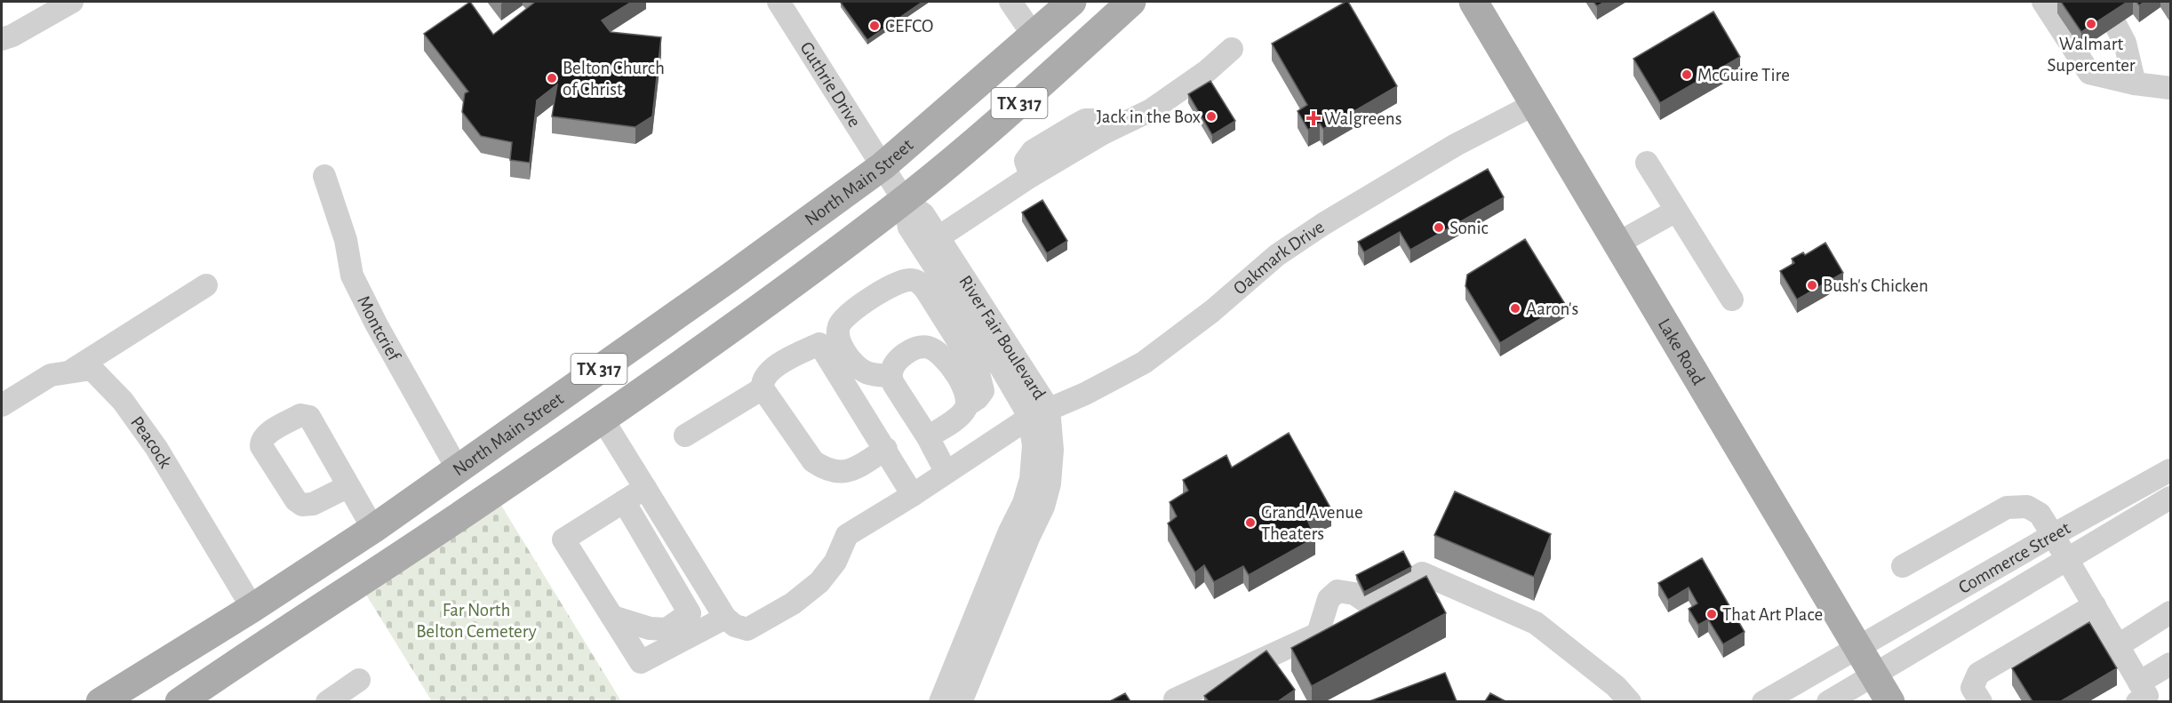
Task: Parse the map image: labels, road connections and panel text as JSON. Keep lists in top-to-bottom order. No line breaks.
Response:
{"streets":{"main road":["TX 317","North Main Street","Lake Road"],"street":["Guthrie Drive","Oakmark Drive","Montcrief","River Fair Boulevard","Peacock","Commerce Street"]},"crossings":[["Guthrie Drive","North Main Street"],["Guthrie Drive","River Fair Boulevard"],["TX 317","River Fair Boulevard"],["North Main Street","Montcrief"],["North Main Street","River Fair Boulevard"],["North Main Street","Peacock"],["Oakmark Drive","River Fair Boulevard"],["Oakmark Drive","Lake Road"],["Lake Road","Commerce Street"]],"parks":["Far North Belton Cemetery"],"places":{"other":["Walmart Supercenter","CEFCO","McGuire Tire","Belton Church of Christ","Jack in the Box","Sonic","Bush's Chicken","Aaron's","Grand Avenue Theaters","That Art Place"],"health":["Walgreens"]}}
